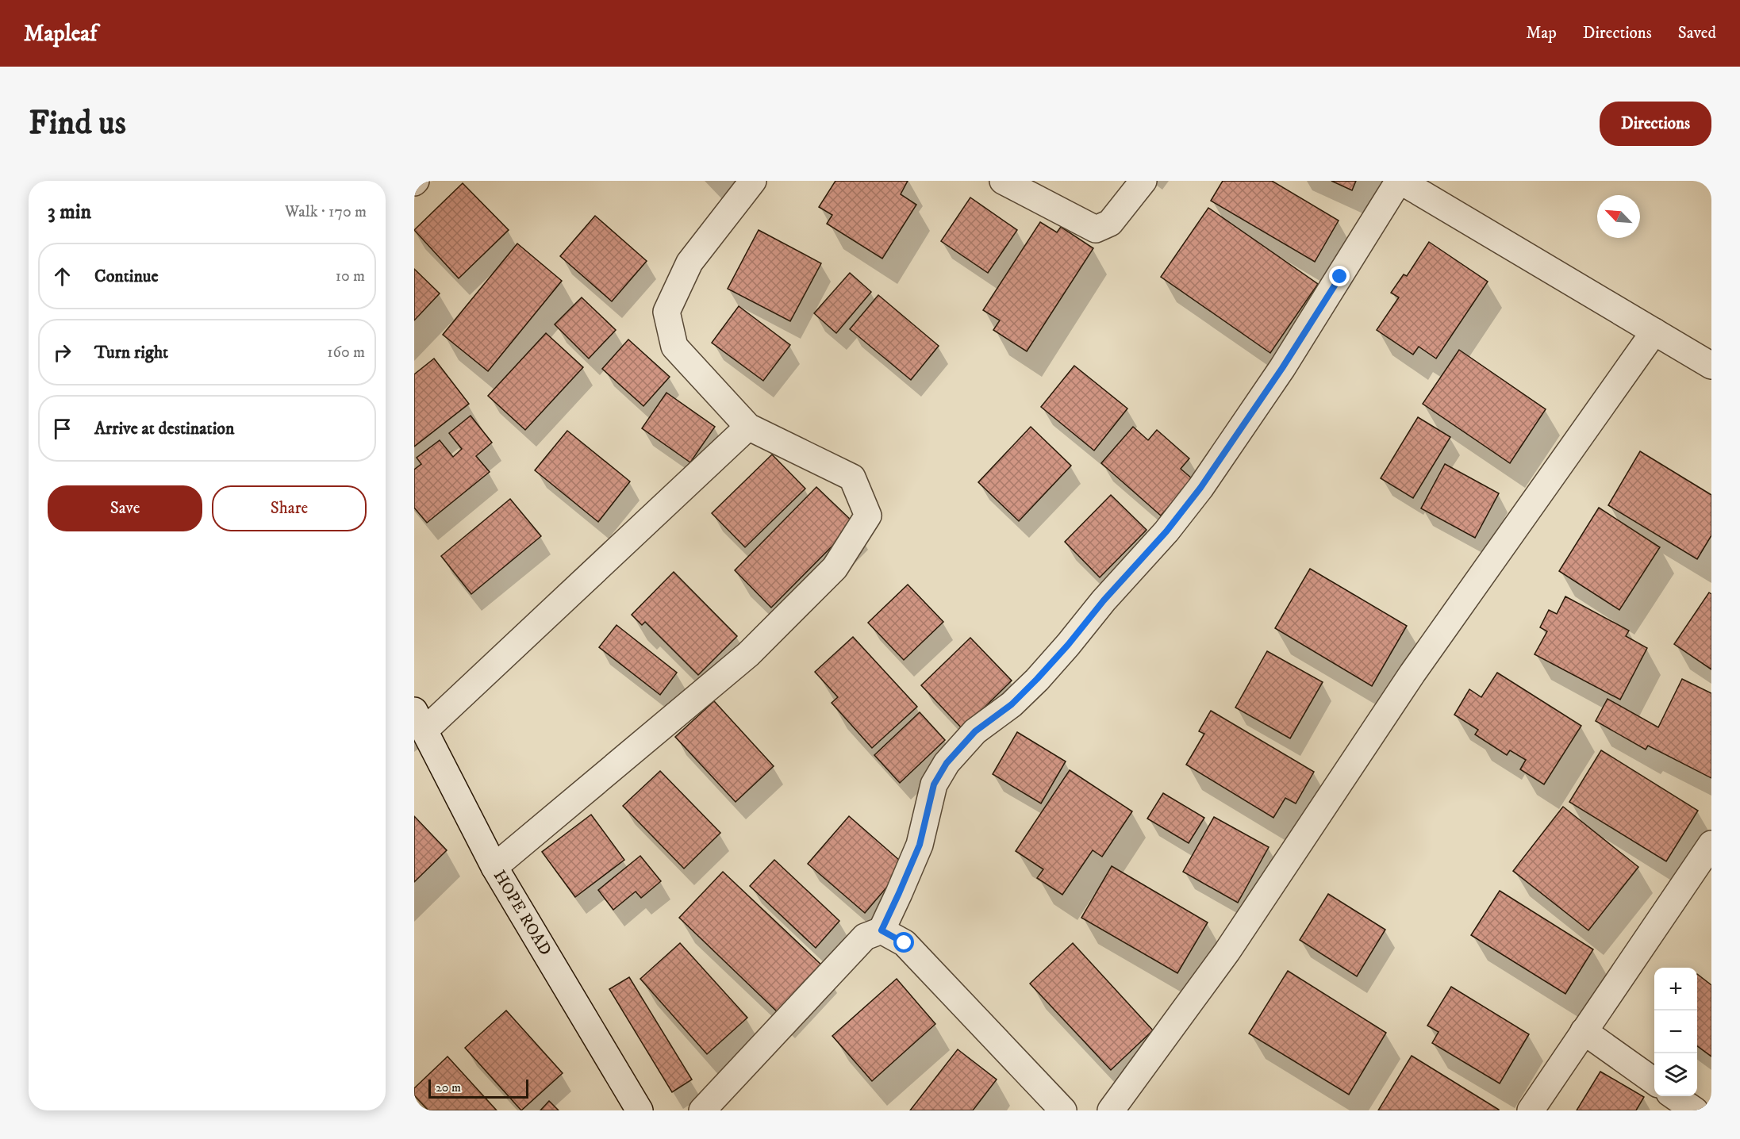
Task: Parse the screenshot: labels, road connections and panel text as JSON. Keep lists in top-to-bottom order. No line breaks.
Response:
{"streets":{"street":["HOPE ROAD"]},"scale_bar":"20 m","north":"top left","page":{"header":"Mapleaf","nav":["Map","Directions","Saved"],"buttons":["Directions",["Save","Share"]],"title":"Find us","heading":["3 min","Walk · 170 m"],"list":[["Continue","10 m"],["Turn right","160 m"],"Arrive at destination"],"map_buttons":["+","−"],"scale":"20 m"}}
